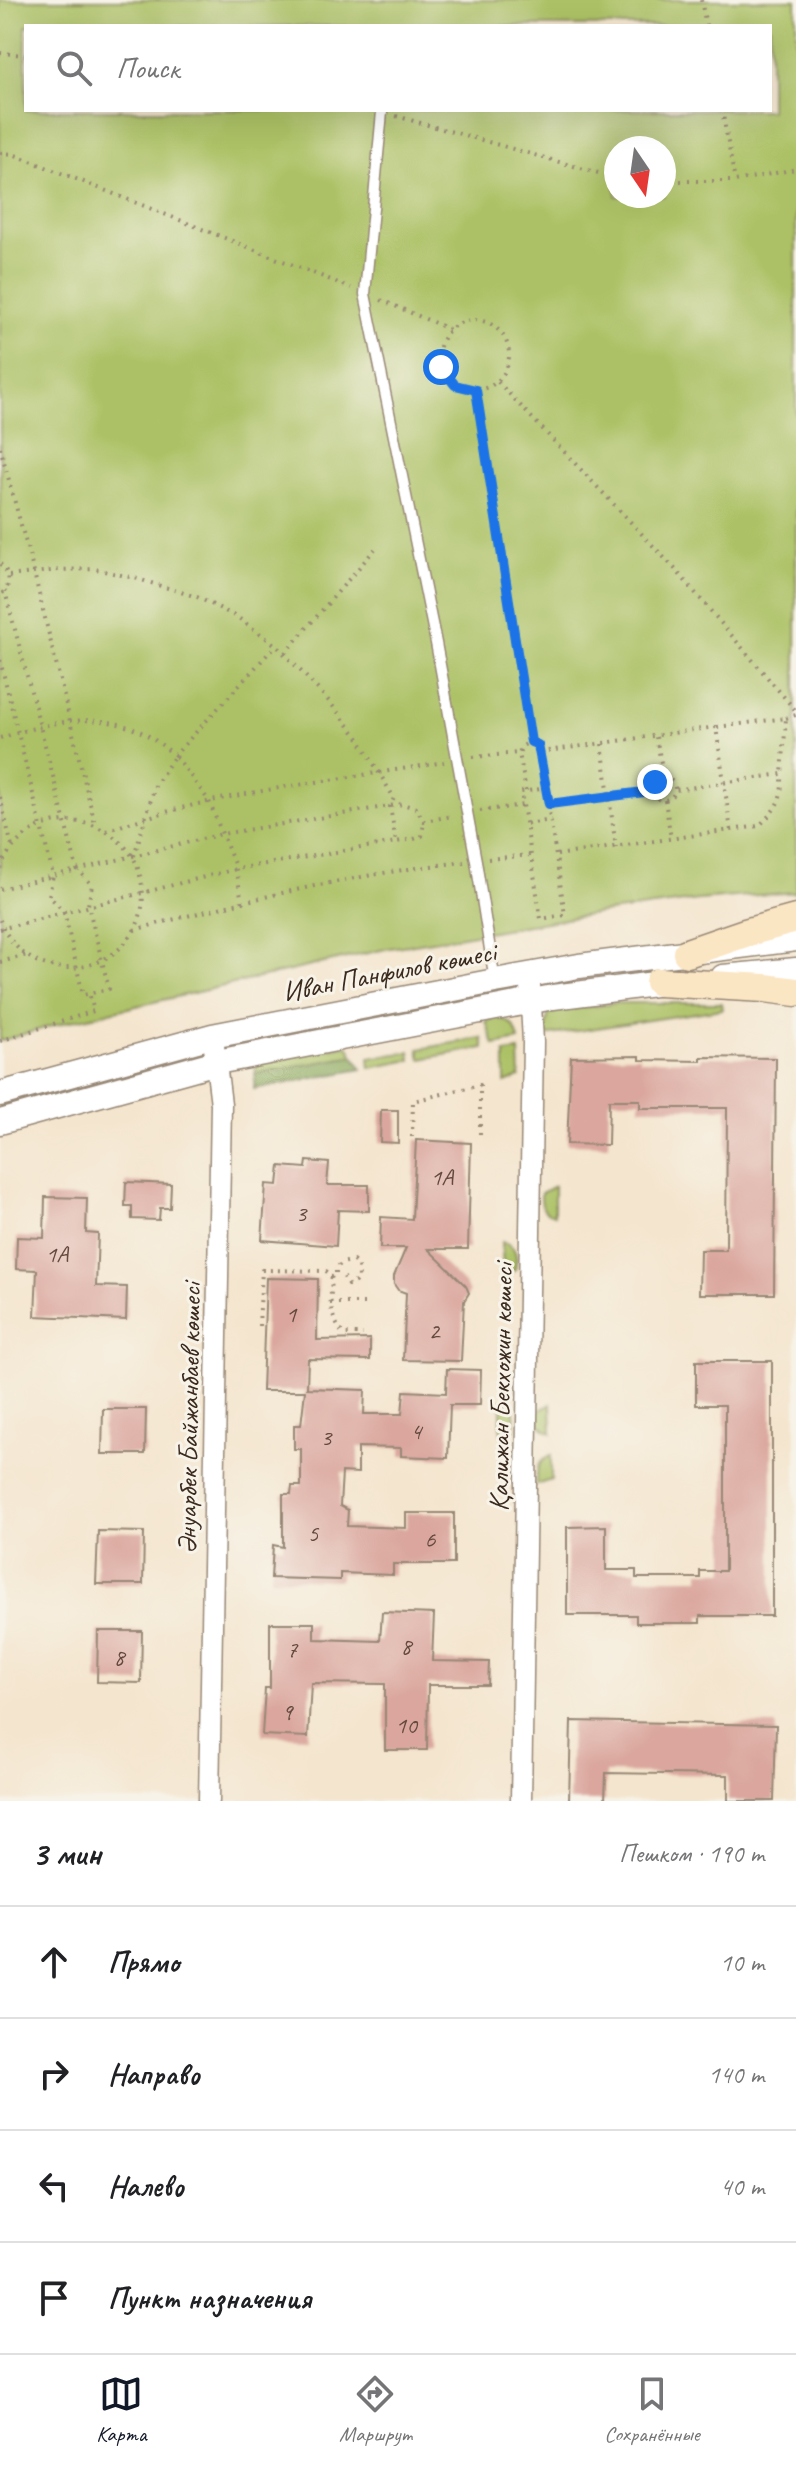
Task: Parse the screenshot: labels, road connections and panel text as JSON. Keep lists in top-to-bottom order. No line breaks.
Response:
{"streets":{"street":["Иван Панфилов көшесі","Қалижан Бекхожин көшесі","Әнуарбек Байжанбаев көшесі"]},"crossings":[["Иван Панфилов көшесі","Қалижан Бекхожин көшесі"],["Иван Панфилов көшесі","Әнуарбек Байжанбаев көшесі"]],"house_numbers":["1А","3","1А","1","2","4","3","5","6","8","7","8","9","10"],"north":"bottom","page":{"search":"Поиск","heading":["3 мин","Пешком · 190 m"],"list":[["Прямо","10 m"],["Направо","140 m"],["Налево","40 m"],"Пункт назначения"],"nav":["Карта","Маршрут","Сохранённые"]}}
